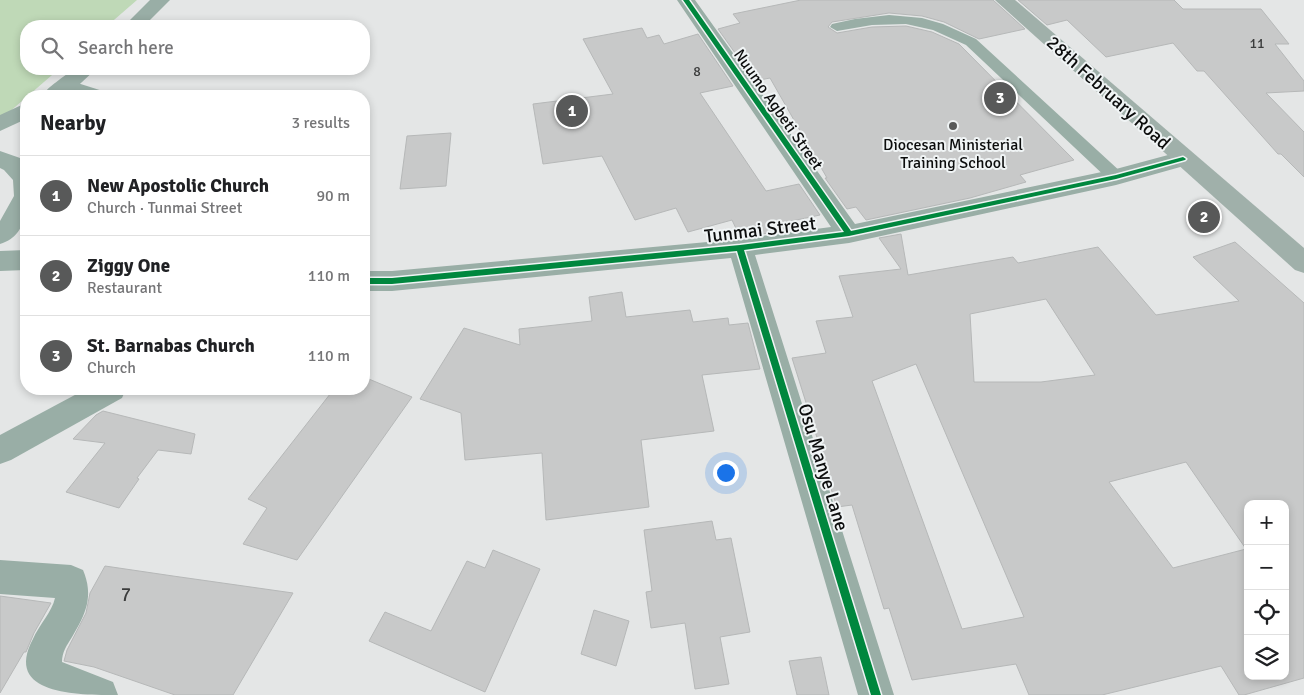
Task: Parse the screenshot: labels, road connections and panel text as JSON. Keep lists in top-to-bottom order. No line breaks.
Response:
{"streets":{"main road":["28th February Road"],"street":["Nuumo Agbeti Street","Tunmai Street","Osu Manye Lane"]},"crossings":[["28th February Road","Tunmai Street"],["Nuumo Agbeti Street","Tunmai Street"],["Tunmai Street","Osu Manye Lane"]],"places":["Diocesan Ministerial Training School"],"house_numbers":["11","8","7"],"page":{"search":"Search here","pins":["3","1","2"],"heading":["Nearby","3 results"],"list":[{"mark":"1","name":"New Apostolic Church","note":"Church · Tunmai Street","value":"90 m"},{"mark":"2","name":"Ziggy One","note":"Restaurant","value":"110 m"},{"mark":"3","name":"St. Barnabas Church","note":"Church","value":"110 m"}],"map_buttons":["+","−"]}}
